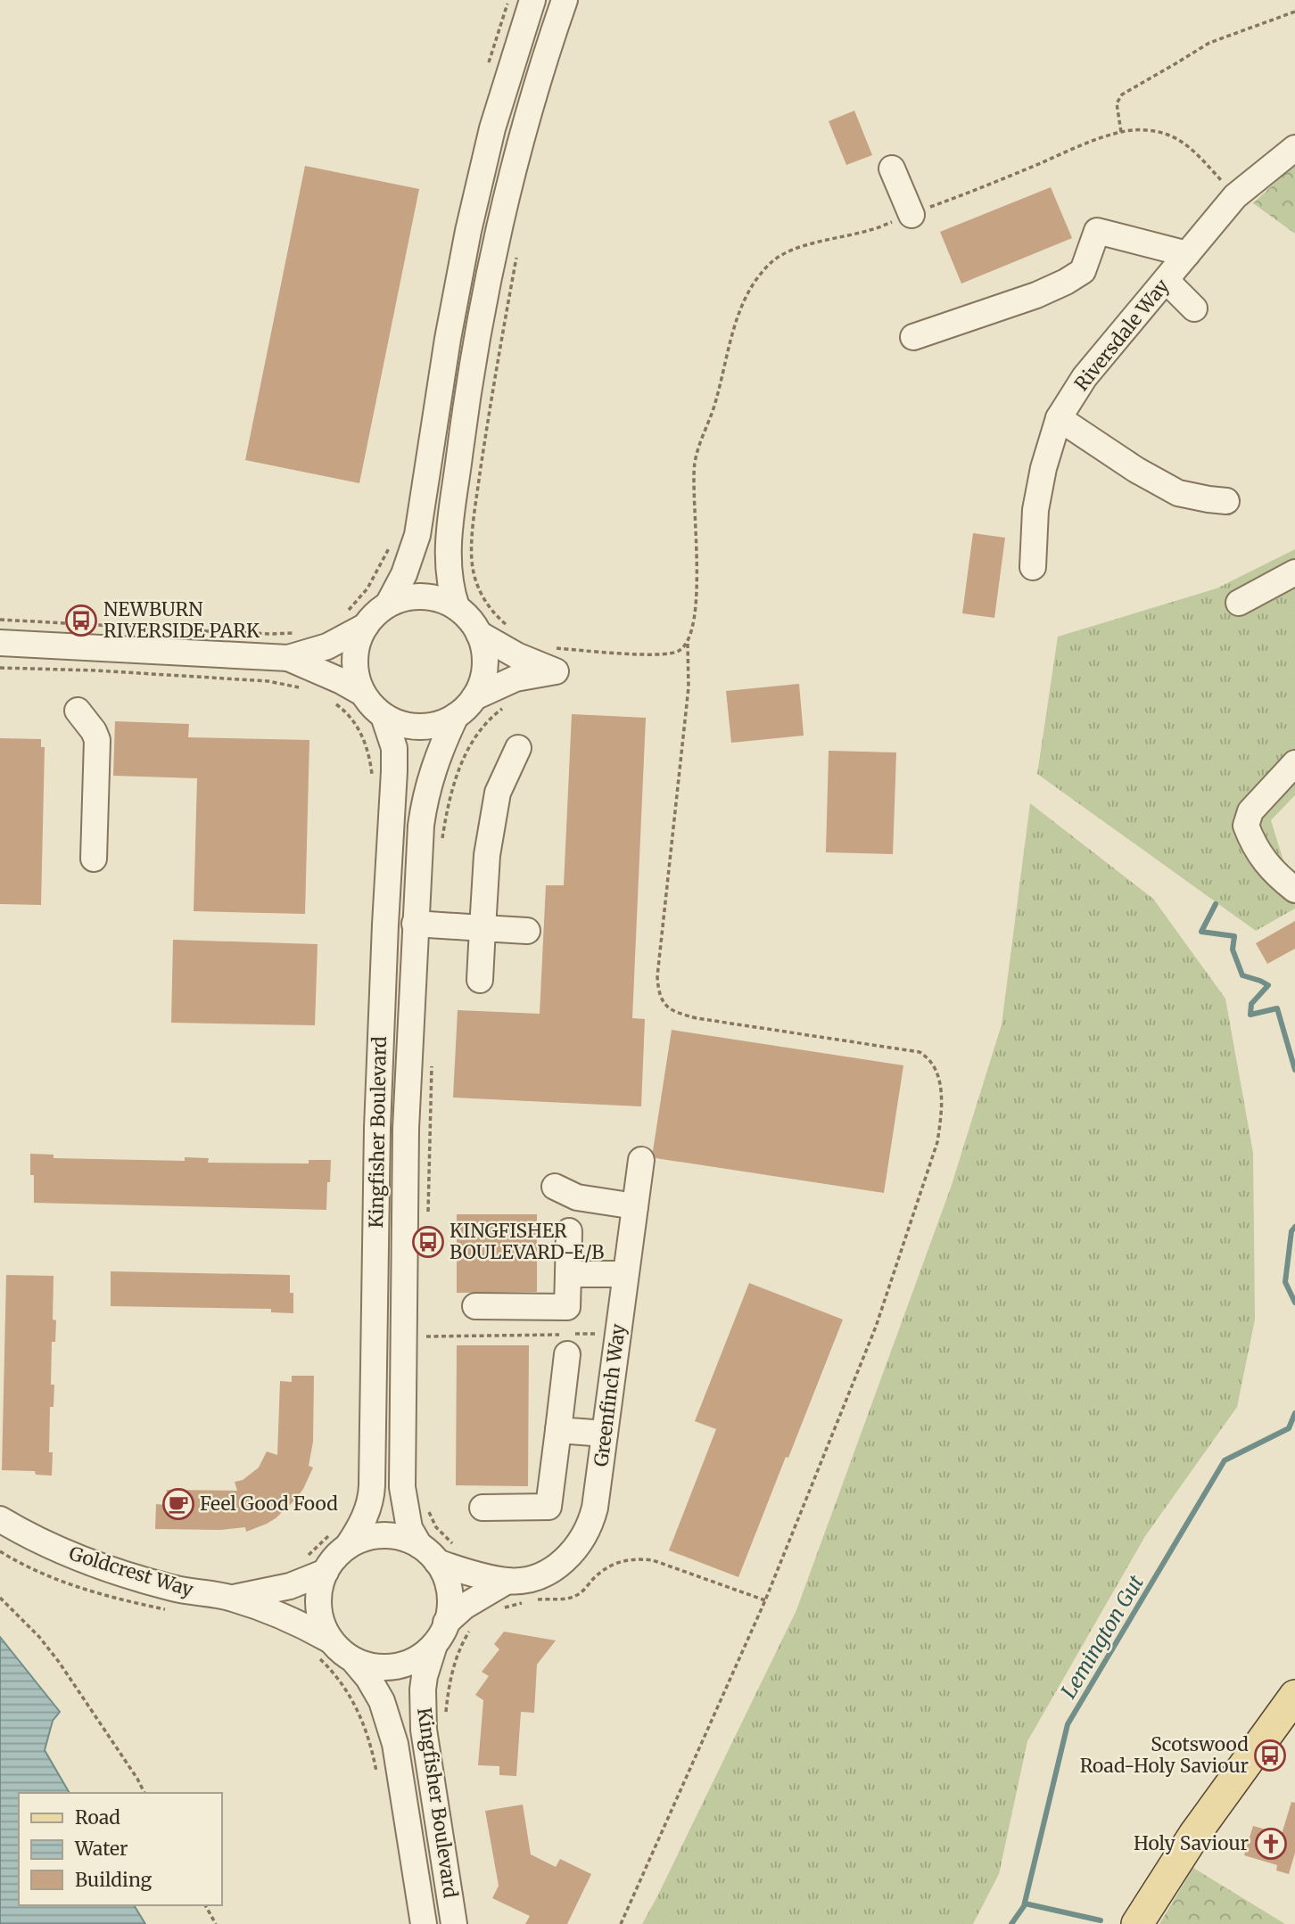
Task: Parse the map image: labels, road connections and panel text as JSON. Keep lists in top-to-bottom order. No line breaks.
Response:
{"streets":{"street":["Riversdale Way","Kingfisher Boulevard","Greenfinch Way","Goldcrest Way"]},"crossings":[["Kingfisher Boulevard","Greenfinch Way"]],"water":["Lemington Gut"],"places":{"bus stop":["NEWBURN RIVERSIDE PARK","KINGFISHER BOULEVARD-E/B","Scotswood Road-Holy Saviour"],"cafe":["Feel Good Food"],"church":["Holy Saviour"]},"legend":["Road","Water","Building"]}
